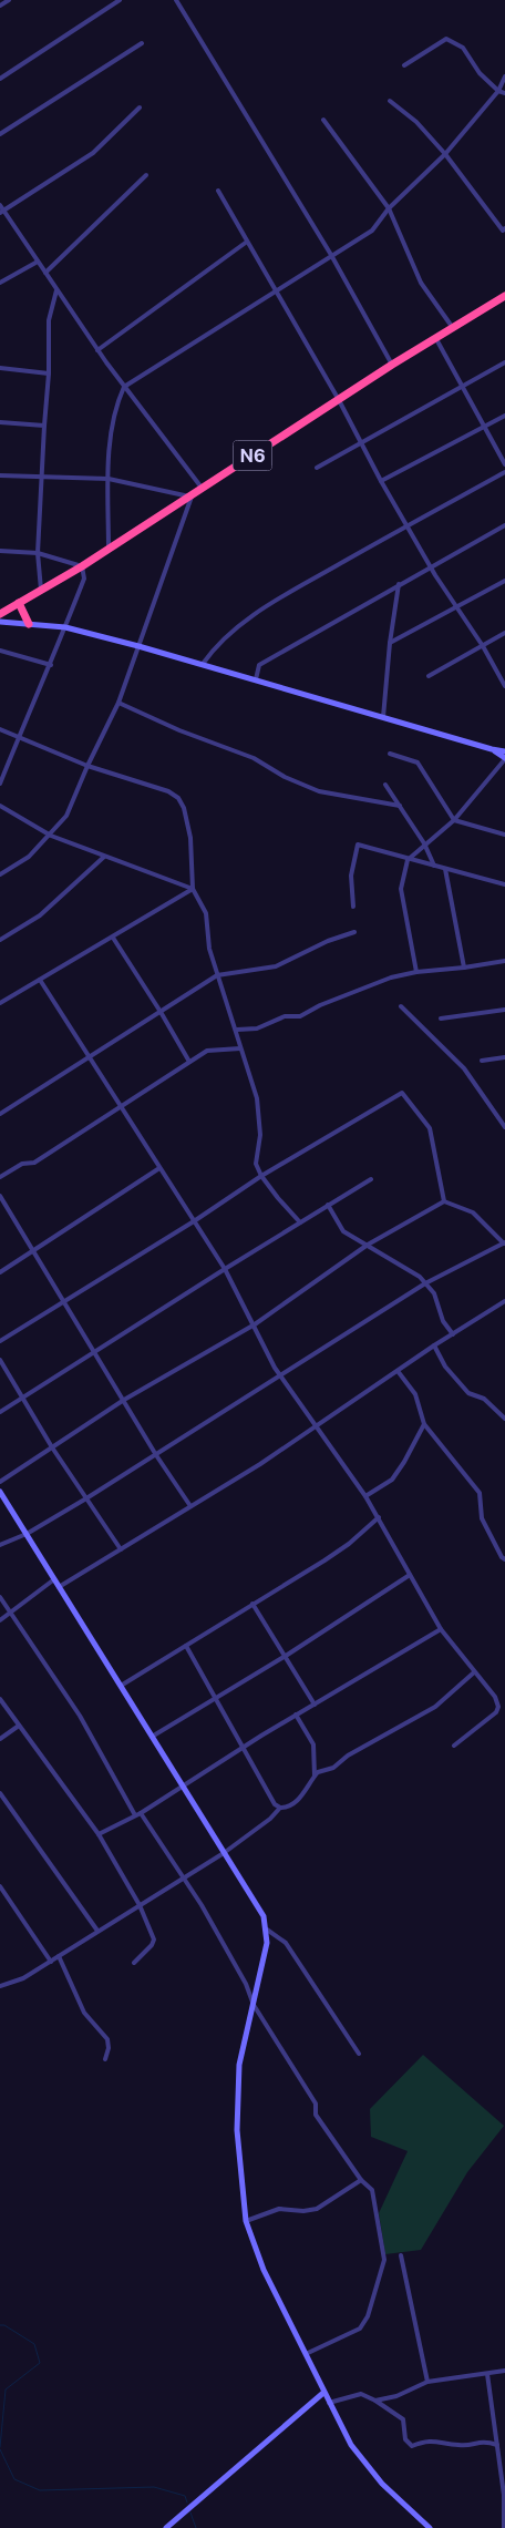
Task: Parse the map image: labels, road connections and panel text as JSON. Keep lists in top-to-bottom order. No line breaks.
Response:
{"streets":{"highway":["N6"]}}
